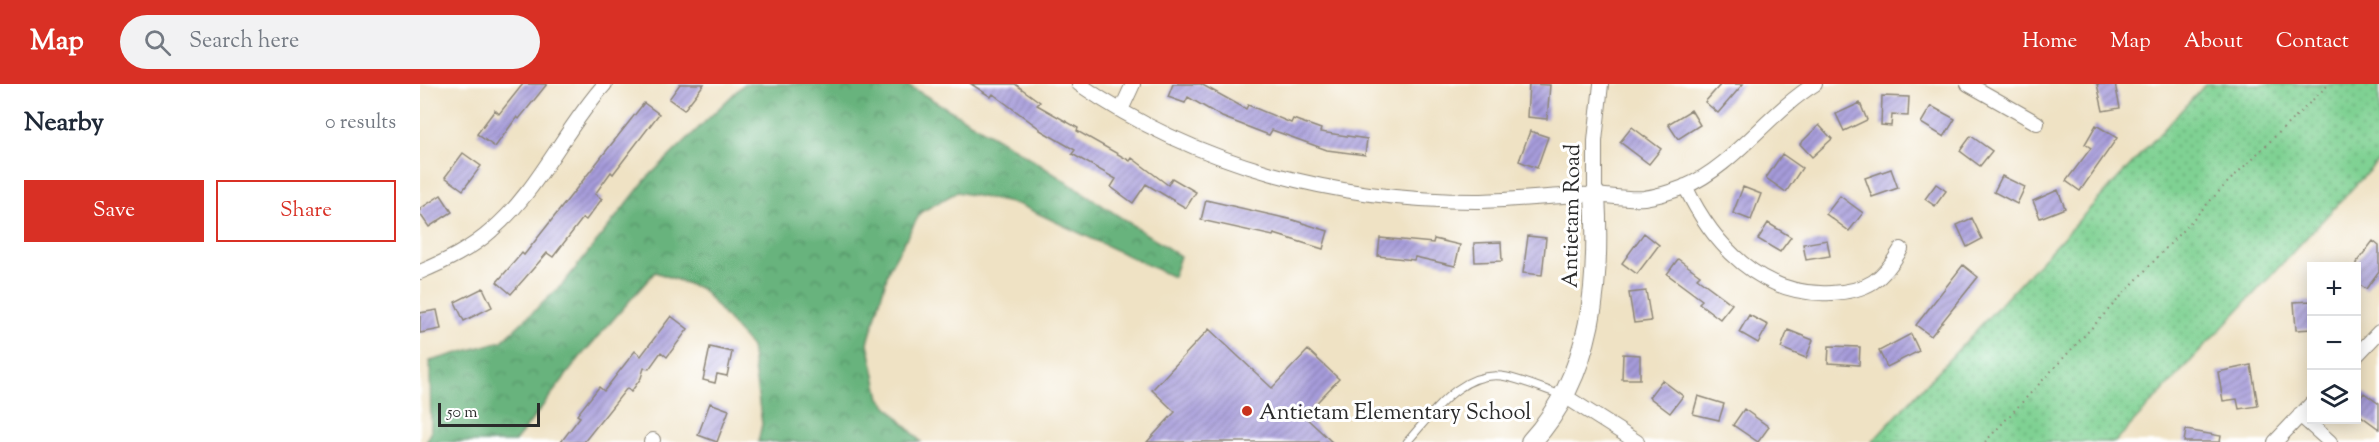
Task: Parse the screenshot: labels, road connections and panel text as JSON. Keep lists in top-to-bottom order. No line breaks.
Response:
{"streets":{"street":["Antietam Road"]},"places":["Antietam Elementary School"],"scale_bar":"50 m","page":{"header":"Map","search":"Search here","nav":["Home","Map","About","Contact"],"heading":["Nearby","0 results"],"buttons":["Save","Share"],"map_buttons":["+","−"],"scale":"50 m"}}
